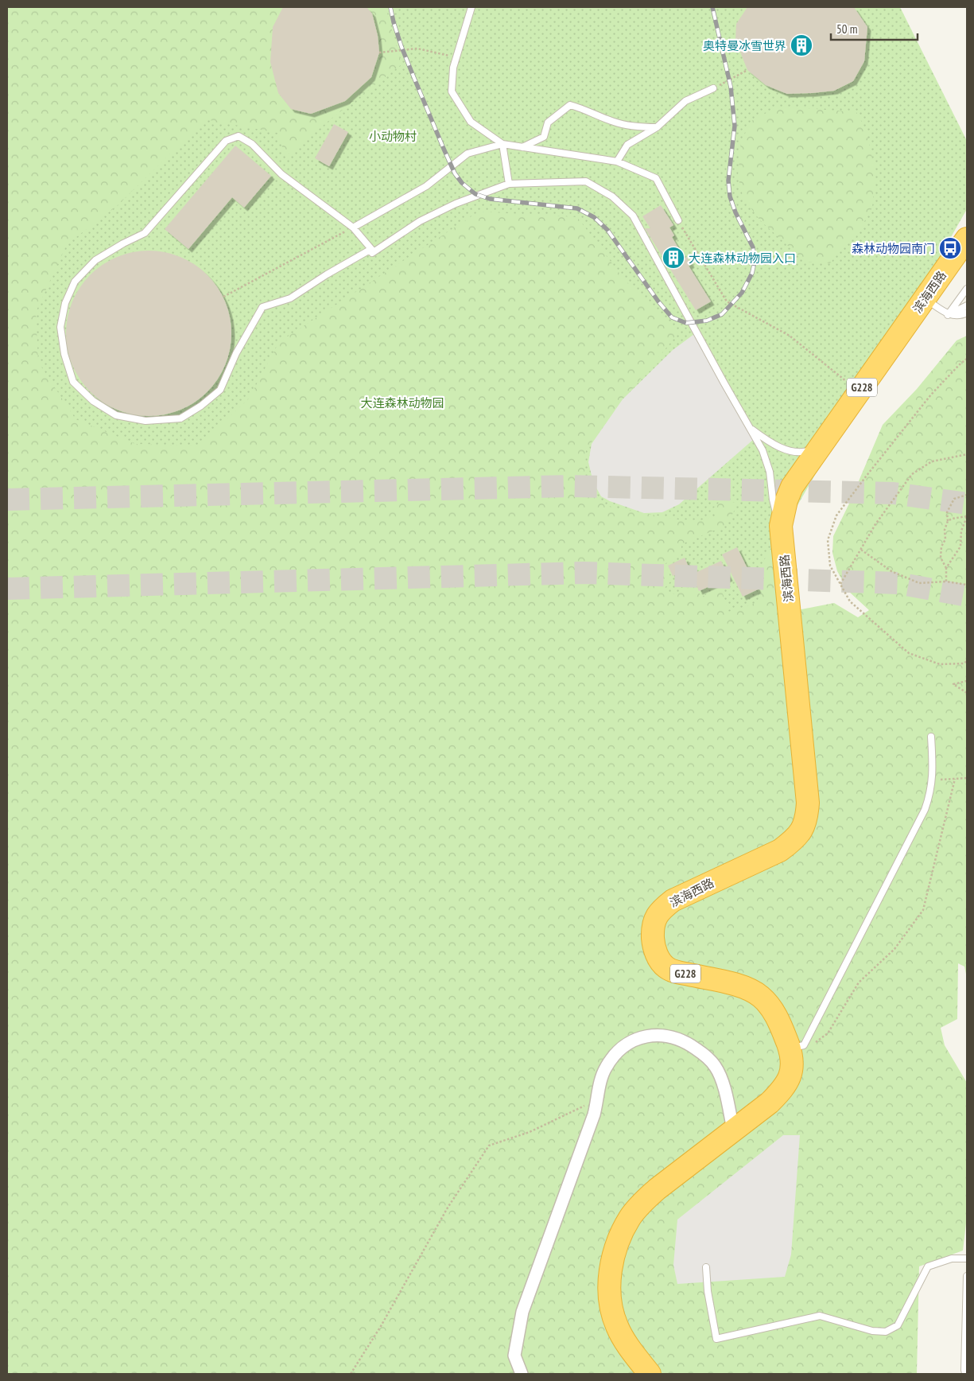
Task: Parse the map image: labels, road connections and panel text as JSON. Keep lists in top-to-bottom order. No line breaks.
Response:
{"streets":{"highway":["滨海西路","G228"]},"parks":["小动物村","大连森林动物园"],"places":{"building":["奥特曼冰雪世界","大连森林动物园入口"],"bus stop":["森林动物园南门"]},"scale_bar":"50 m"}
